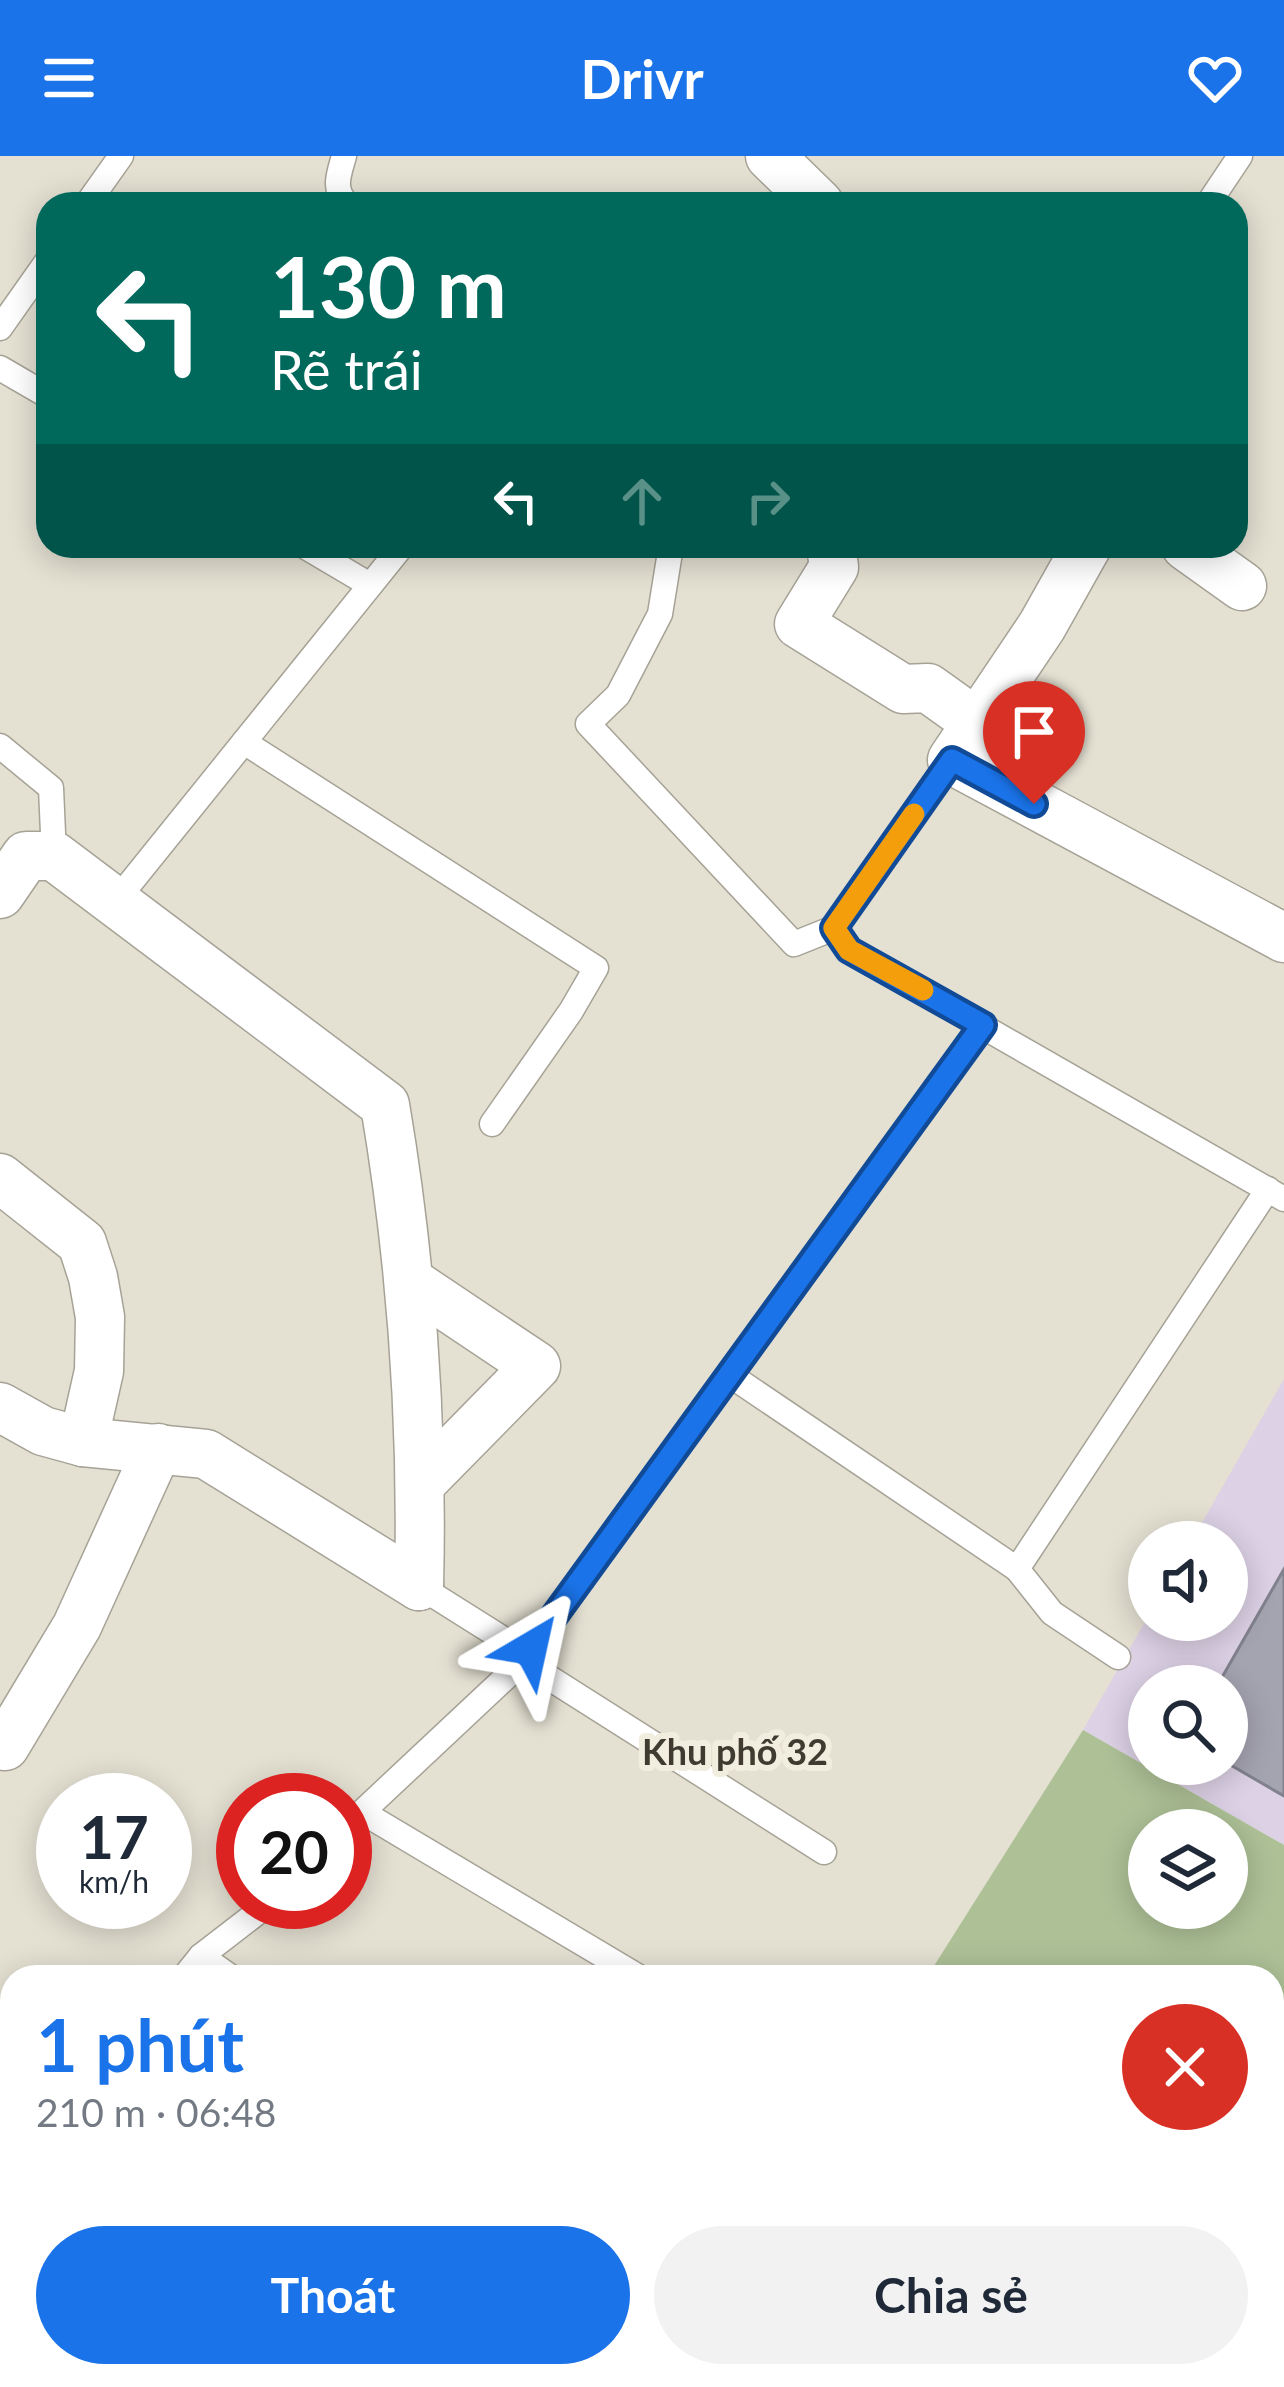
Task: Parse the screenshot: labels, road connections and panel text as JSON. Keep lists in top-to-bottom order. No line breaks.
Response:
{"districts":["Khu phố 32"],"page":{"header":"Drivr","turn":["130 m","Rẽ trái"],"speed":"17 km/h","limit":"20","heading":["1 phút","210 m · 06:48"],"buttons":["Thoát","Chia sẻ"]}}
